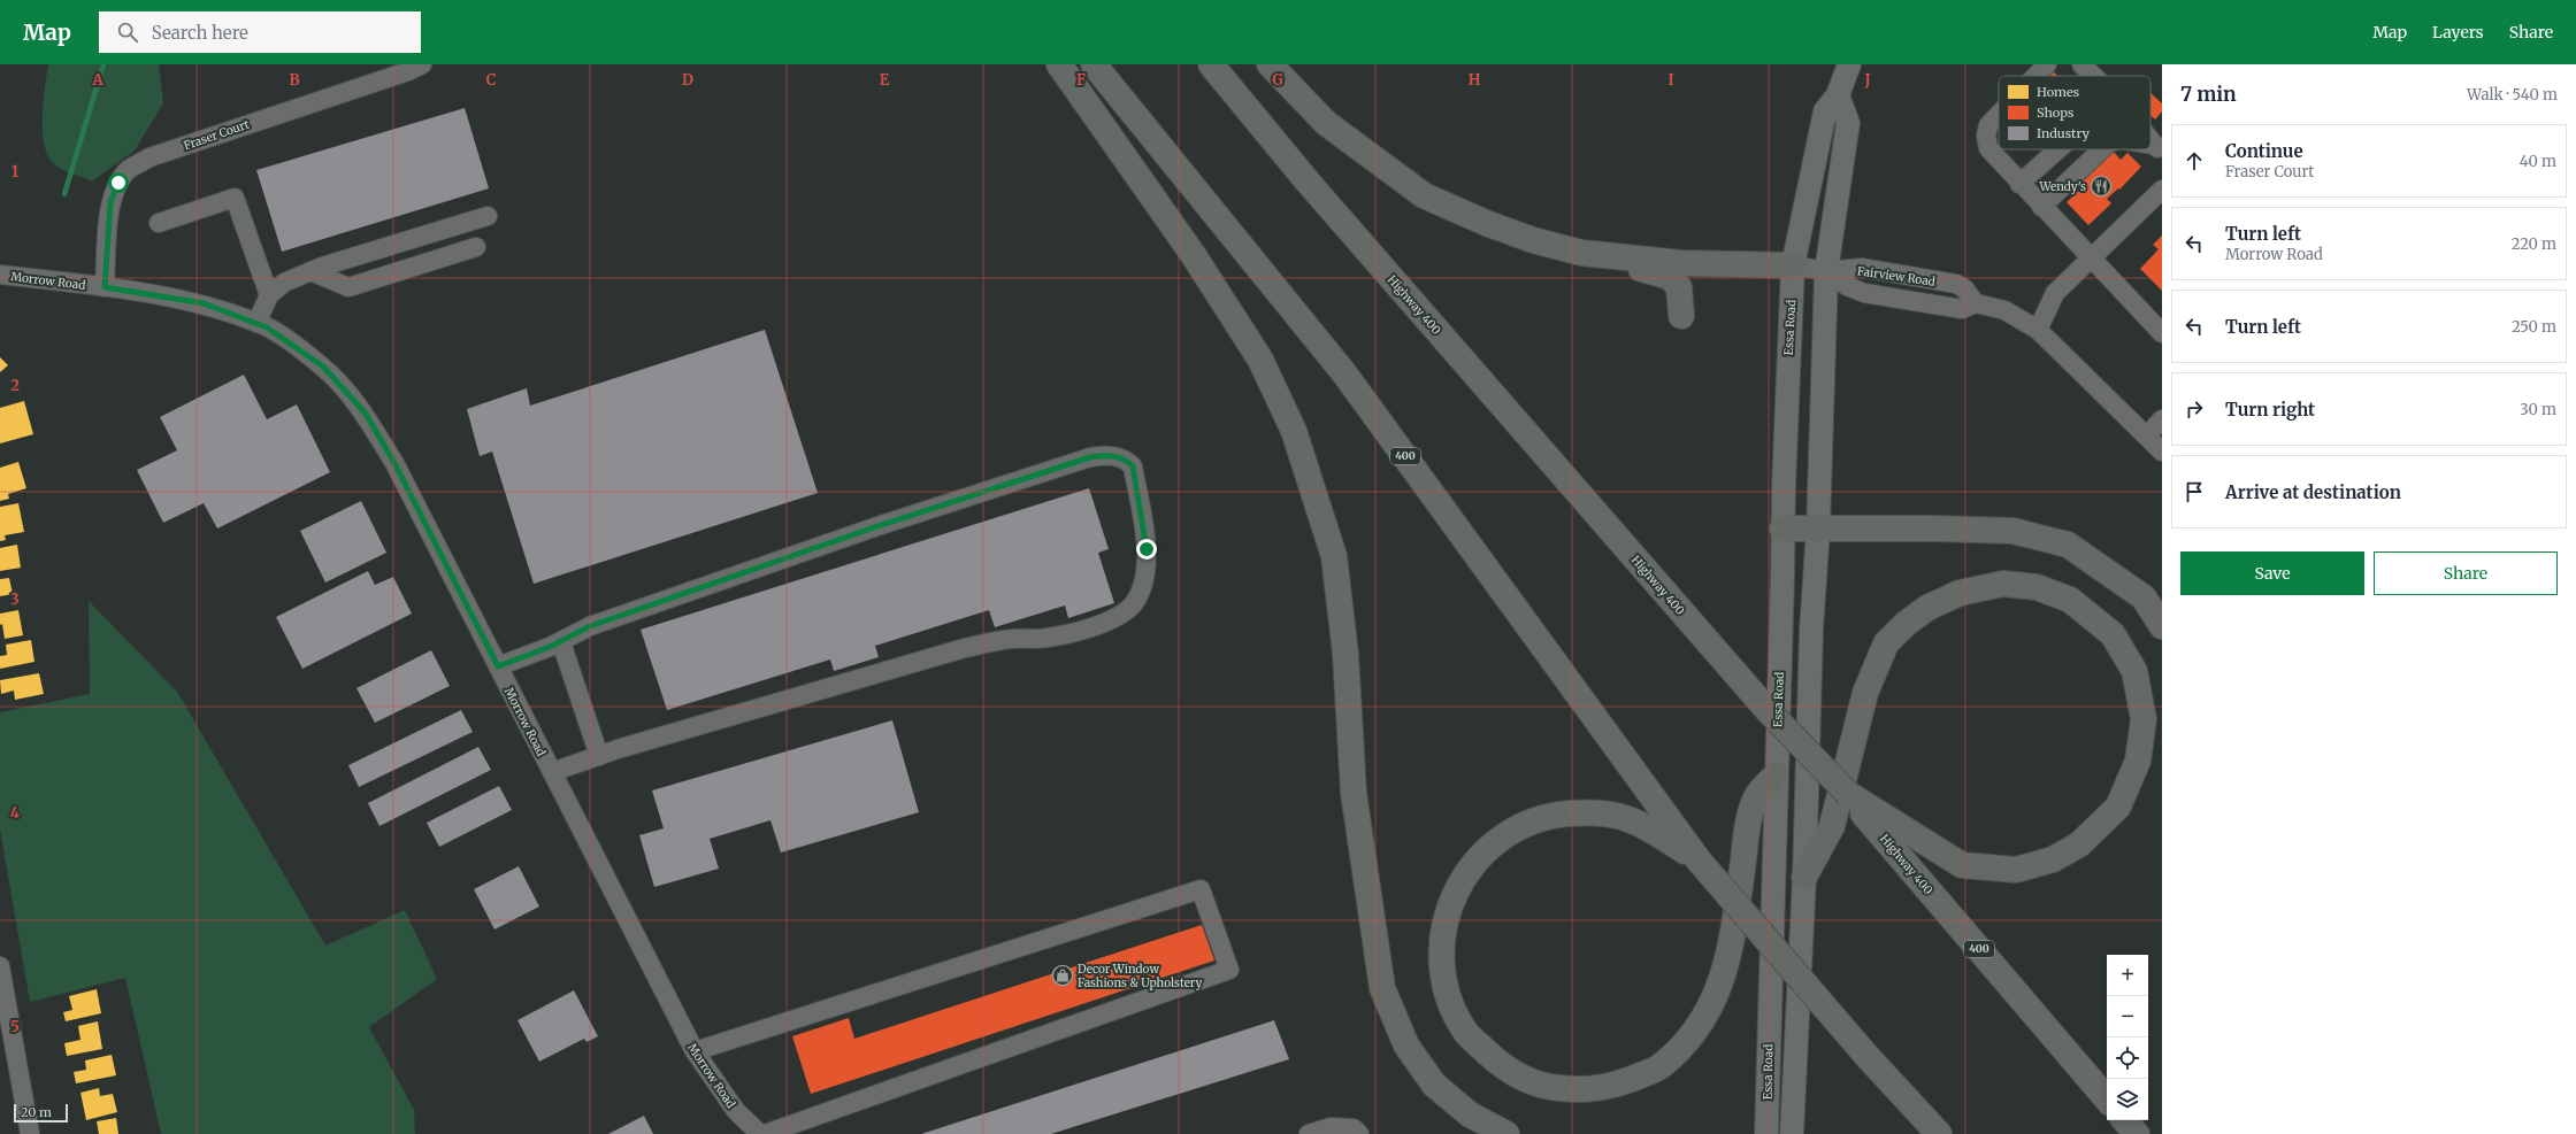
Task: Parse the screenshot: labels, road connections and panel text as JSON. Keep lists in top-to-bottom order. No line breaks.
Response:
{"streets":{"highway":["Highway 400","400"],"main road":["Essa Road"],"street":["Fraser Court","Fairview Road","Morrow Road"]},"crossings":[["Fraser Court","Morrow Road"]],"places":{"restaurant":["Wendy's"],"shop":["Decor Window Fashions & Upholstery"]},"legend":["Homes","Shops","Industry"],"scale_bar":"20 m","page":{"header":"Map","search":"Search here","nav":["Map","Layers","Share"],"heading":["7 min","Walk · 540 m"],"list":[["Continue","Fraser Court","40 m"],["Turn left","Morrow Road","220 m"],["Turn left","250 m"],["Turn right","30 m"],"Arrive at destination"],"buttons":["Save","Share"],"map_buttons":["+","−"],"scale":"20 m"},"grid":{"columns":["A","B","C","D","E","F","G","H","I","J"],"rows":["1","2","3","4","5"]}}
